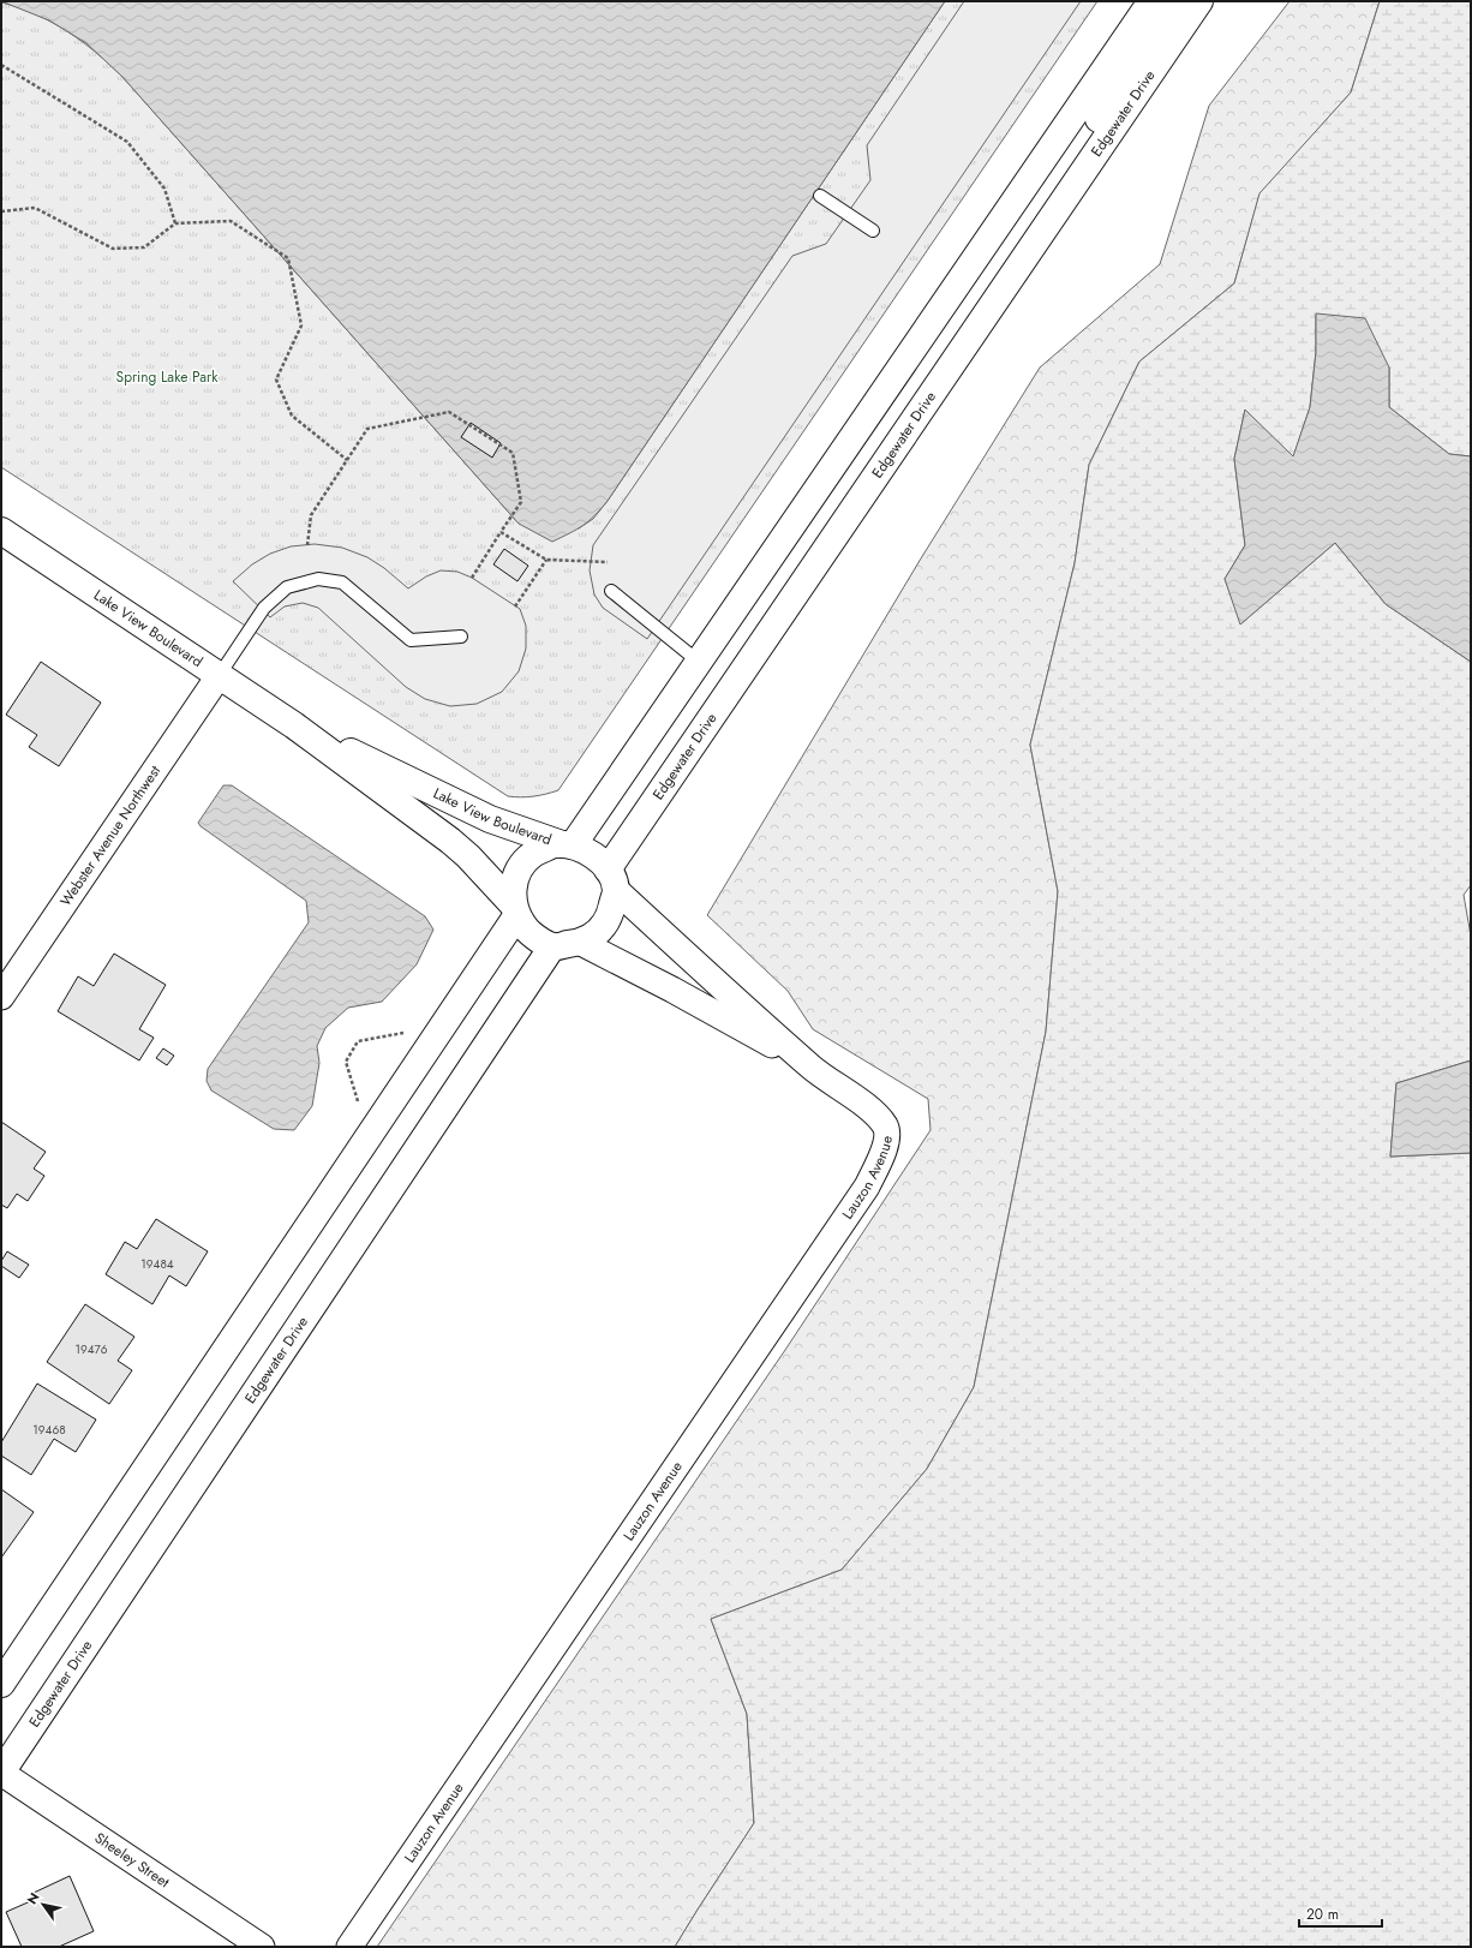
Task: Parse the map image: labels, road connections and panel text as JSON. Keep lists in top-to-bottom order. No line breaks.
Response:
{"streets":{"street":["Edgewater Drive","Lake View Boulevard","Webster Avenue Northwest","Lauzon Avenue","Sheeley Street"]},"crossings":[["Edgewater Drive","Lake View Boulevard"],["Edgewater Drive","Lauzon Avenue"],["Edgewater Drive","Sheeley Street"],["Lake View Boulevard","Webster Avenue Northwest"],["Lake View Boulevard","Lauzon Avenue"]],"parks":["Spring Lake Park"],"house_numbers":["19484","19476","19468"],"scale_bar":"20 m","north":"top left"}
